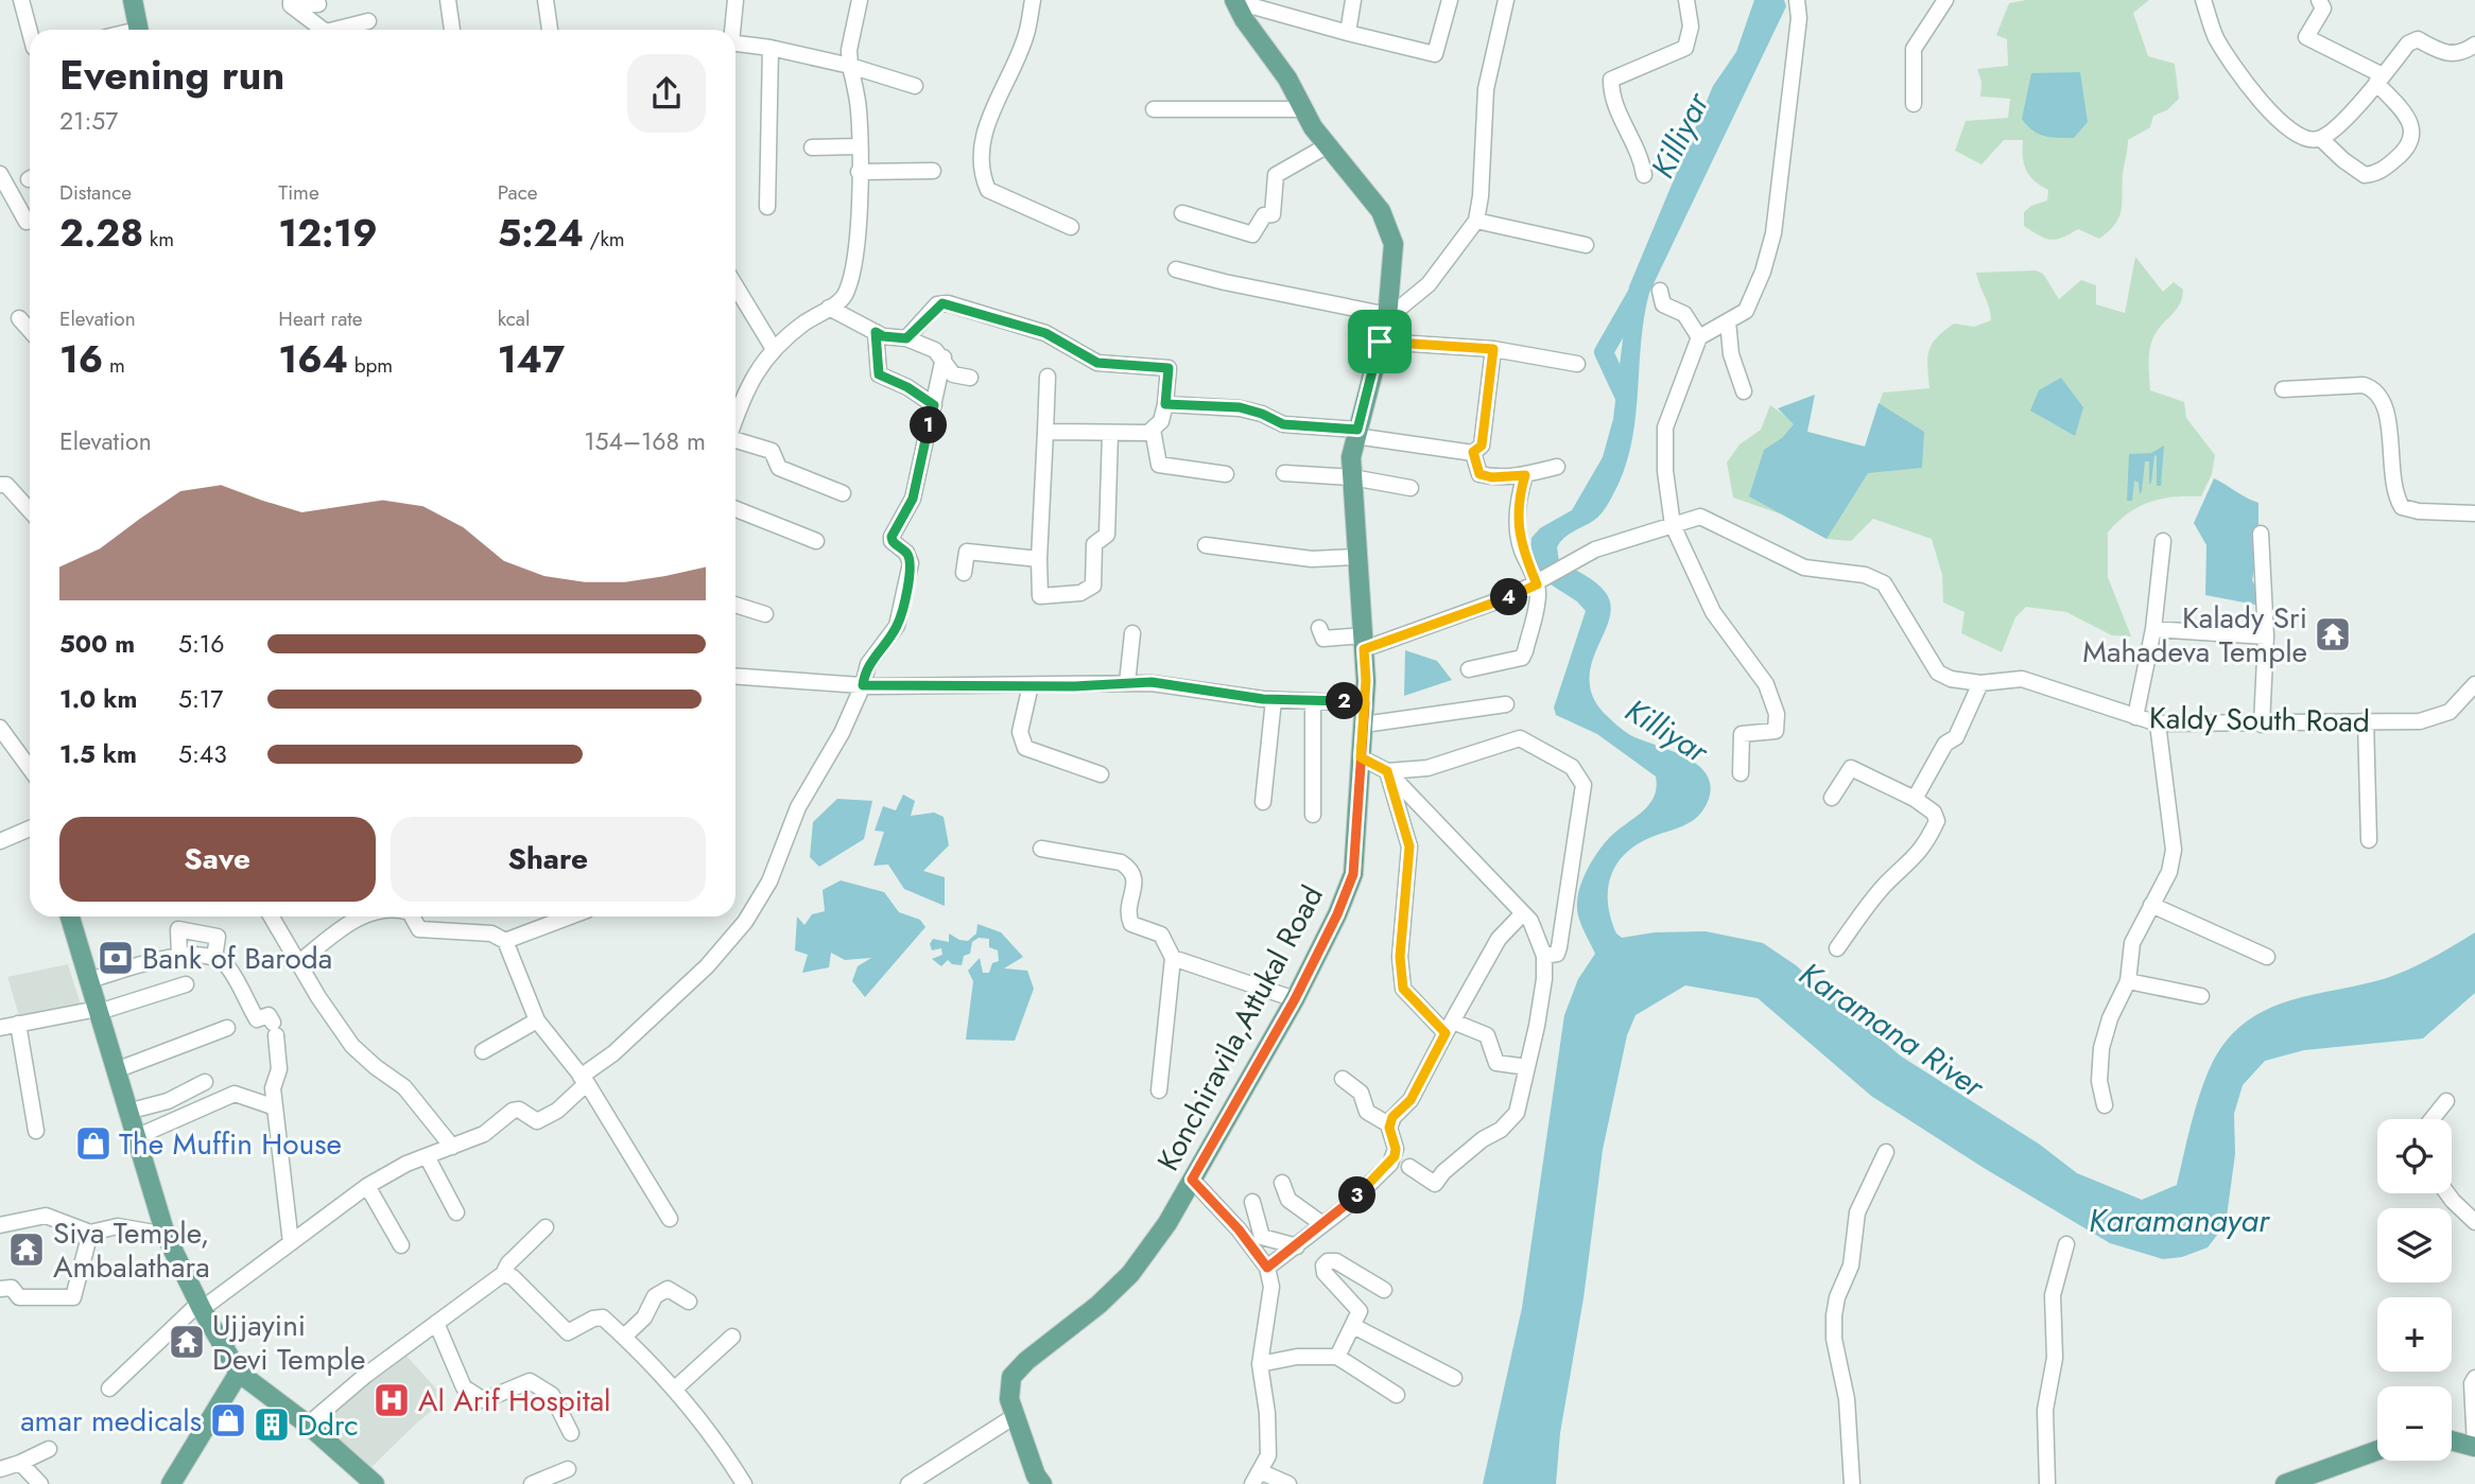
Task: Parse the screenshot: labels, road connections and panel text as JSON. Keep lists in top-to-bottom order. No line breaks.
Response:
{"streets":{"main road":["Konchiravila,Attukal Road"],"street":["Kaldy South Road"]},"crossings":[["Kaldy South Road","Konchiravila,Attukal Road"]],"water":["Killiyar","Karamana River","Karamanayar"],"places":{"temple":["Kalady Sri Mahadeva Temple","Siva Temple, Ambalathara","Ujjayini Devi Temple"],"bank":["Bank of Baroda"],"shop":["The Muffin House","amar medicals"],"hospital":["Al Arif Hospital"],"building":["Ddrc"]},"page":{"heading":["Evening run","21:57"],"stats":[["Distance","2.28 km"],["Time","12:19"],["Pace","5:24 /km"],["Elevation","16 m"],["Heart rate","164 bpm"],["kcal","147"]],"pins":["1","4","2","3"],"chart":["Elevation","154–168 m"],"list":[{"name":"500 m","note":"5:16"},{"name":"1.0 km","note":"5:17"},{"name":"1.5 km","note":"5:43"}],"buttons":["Save","Share"],"map_buttons":["+","−"]}}
